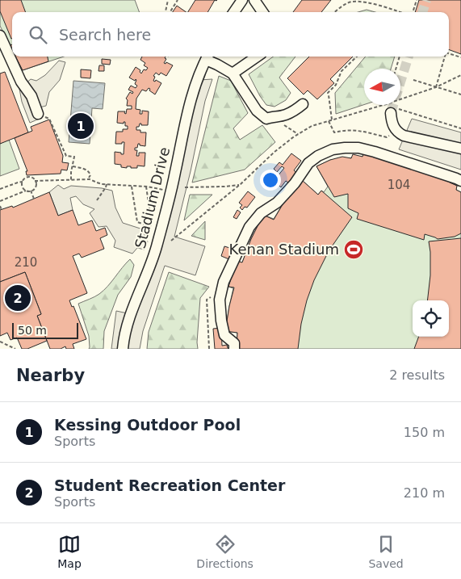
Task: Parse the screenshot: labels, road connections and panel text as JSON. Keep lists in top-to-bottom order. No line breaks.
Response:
{"streets":{"street":["Stadium Drive"]},"places":{"sports":["Kenan Stadium"]},"house_numbers":["104","210"],"scale_bar":"50 m","north":"left","page":{"search":"Search here","pins":["1","2"],"scale":"50 m","heading":["Nearby","2 results"],"list":[{"mark":"1","name":"Kessing Outdoor Pool","note":"Sports","value":"150 m"},{"mark":"2","name":"Student Recreation Center","note":"Sports","value":"210 m"}],"nav":["Map","Directions","Saved"]}}
